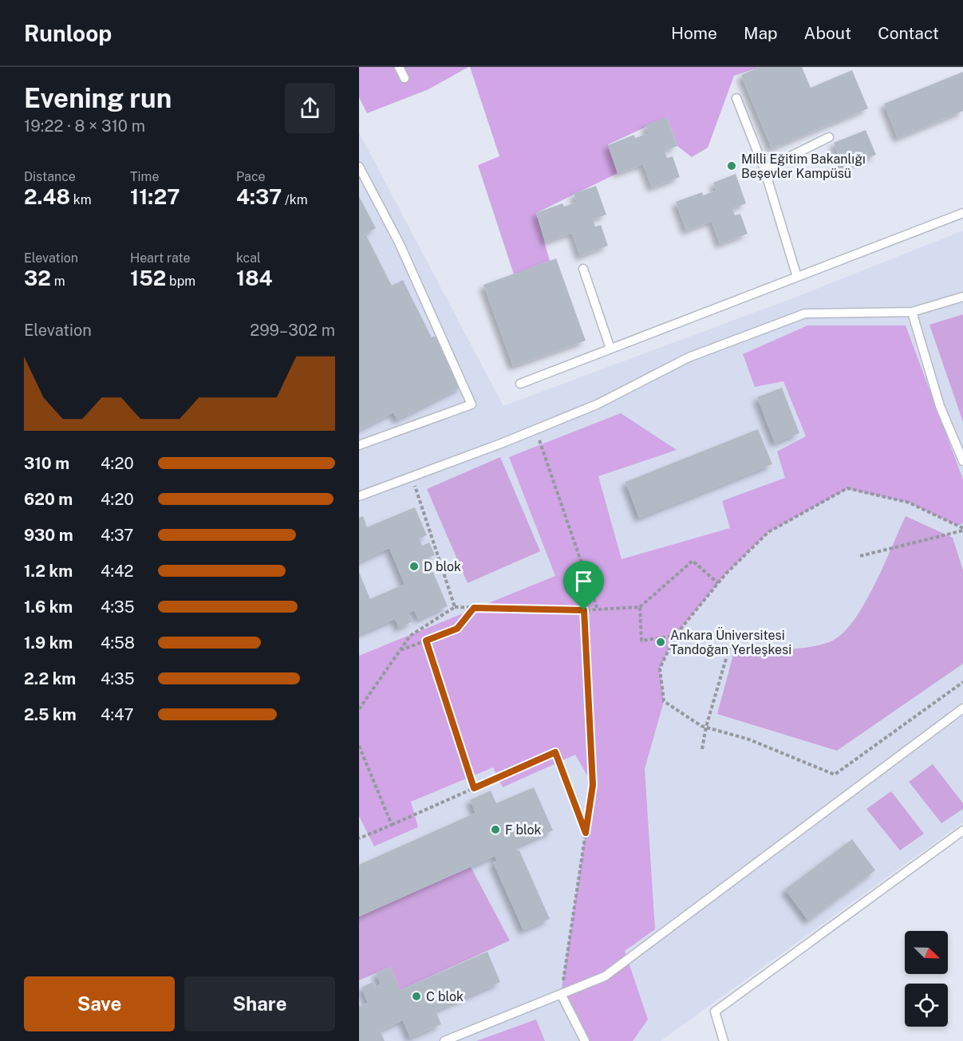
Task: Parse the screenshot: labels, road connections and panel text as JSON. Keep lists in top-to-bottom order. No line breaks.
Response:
{"places":["Milli Eğitim Bakanlığı Beşevler Kampüsü","D blok","Ankara Üniversitesi Tandoğan Yerleşkesi","F blok","C blok"],"north":"bottom right","page":{"header":"Runloop","nav":["Home","Map","About","Contact"],"heading":["Evening run","19:22 · 8 × 310 m"],"stats":[["Distance","2.48 km"],["Time","11:27"],["Pace","4:37 /km"],["Elevation","32 m"],["Heart rate","152 bpm"],["kcal","184"]],"chart":["Elevation","299–302 m"],"list":[{"name":"310 m","note":"4:20"},{"name":"620 m","note":"4:20"},{"name":"930 m","note":"4:37"},{"name":"1.2 km","note":"4:42"},{"name":"1.6 km","note":"4:35"},{"name":"1.9 km","note":"4:58"},{"name":"2.2 km","note":"4:35"},{"name":"2.5 km","note":"4:47"}],"buttons":["Save","Share"]}}
